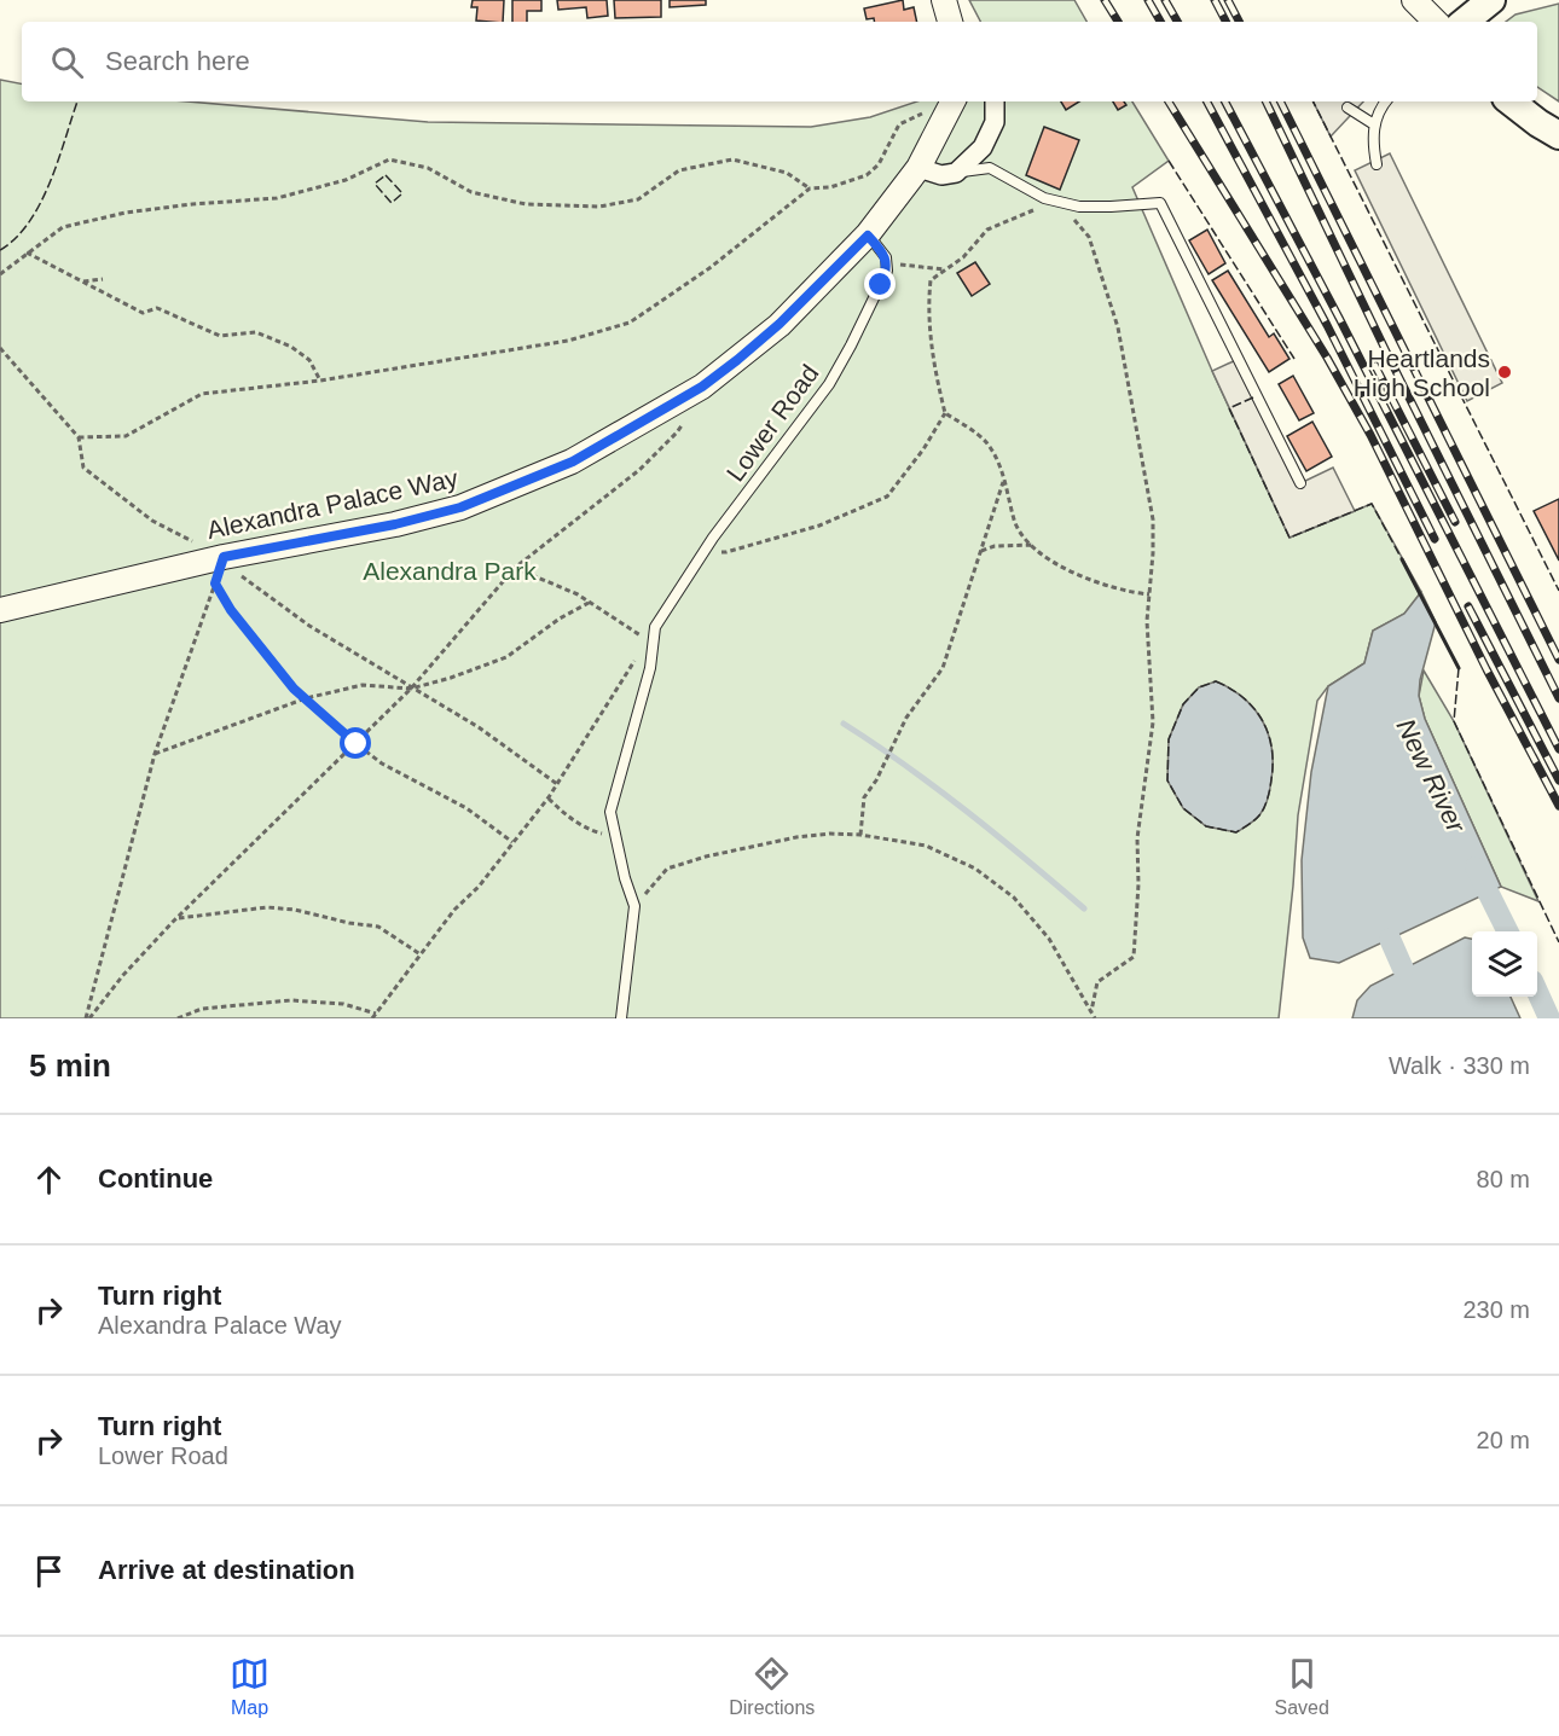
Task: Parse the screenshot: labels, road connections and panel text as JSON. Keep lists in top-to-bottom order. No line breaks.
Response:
{"streets":{"street":["Alexandra Palace Way"],"lane":["Lower Road"]},"crossings":[["Lower Road","Alexandra Palace Way"]],"water":["New River"],"parks":["Alexandra Park"],"places":["Heartlands High School"],"page":{"search":"Search here","heading":["5 min","Walk · 330 m"],"list":[["Continue","80 m"],["Turn right","Alexandra Palace Way","230 m"],["Turn right","Lower Road","20 m"],"Arrive at destination"],"nav":["Map","Directions","Saved"]}}
